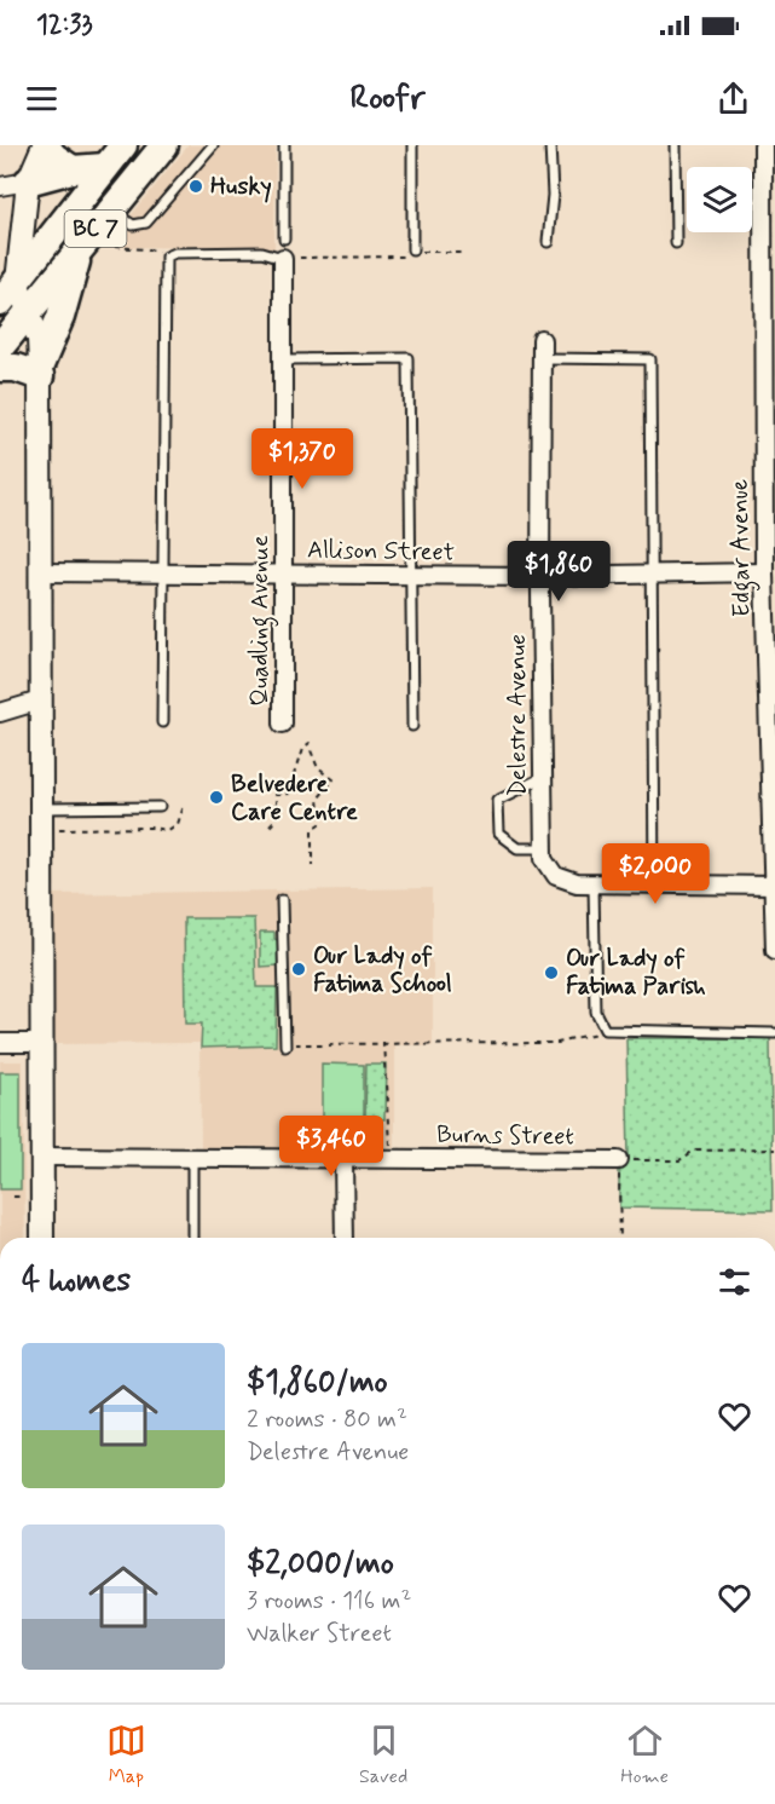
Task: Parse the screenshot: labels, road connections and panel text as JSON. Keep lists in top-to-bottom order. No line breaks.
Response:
{"streets":{"main road":["BC 7"],"street":["Edgar Avenue","Allison Street","Quadling Avenue","Delestre Avenue","Burns Street"]},"crossings":[["Edgar Avenue","Allison Street"],["Allison Street","Quadling Avenue"],["Allison Street","Delestre Avenue"]],"places":["Husky","Belvedere Care Centre","Our Lady of Fatima School","Our Lady of Fatima Parish"],"page":{"status":"12:33","header":"Roofr","price":["$1,370","$1,860","$2,000","$3,460"],"heading":"4 homes","list":[{"name":"$1,860/mo","note":"2 rooms · 80 m² · Delestre Avenue"},{"name":"$2,000/mo","note":"3 rooms · 116 m² · Walker Street"}],"tabs":["Map","Saved","Home"]}}
